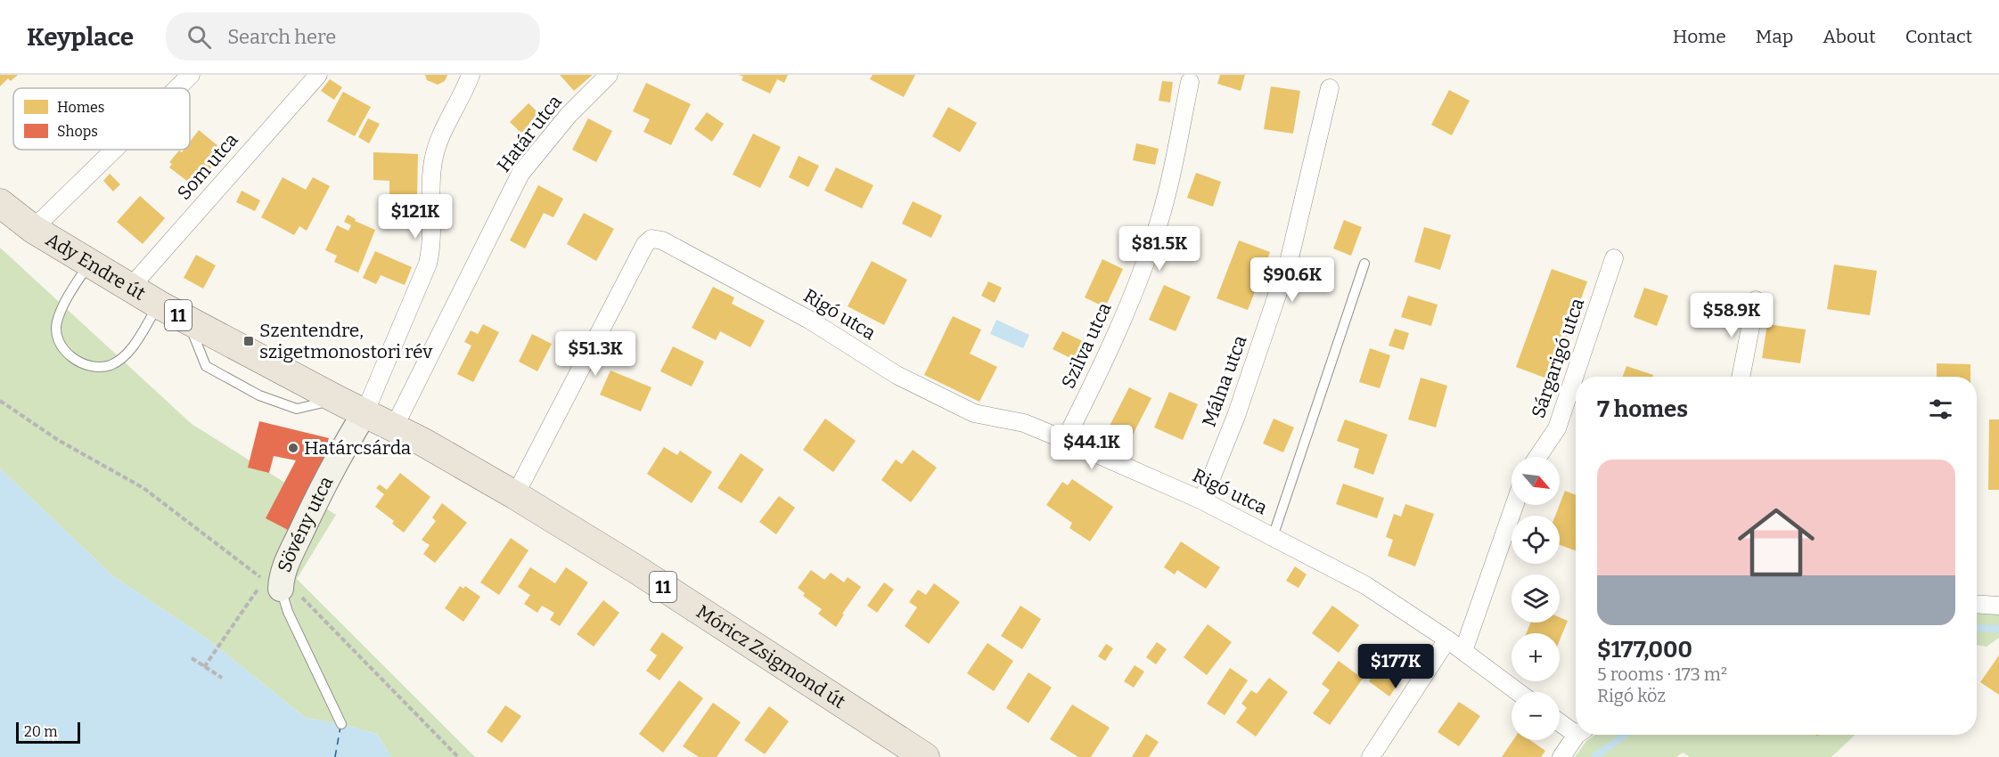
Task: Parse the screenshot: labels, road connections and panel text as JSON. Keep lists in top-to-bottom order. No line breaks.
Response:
{"streets":{"main road":["Ady Endre út","11","Móricz Zsigmond út"],"street":["Határ utca","Som utca","Rigó utca","Szilva utca","Sárgarigó utca","Málna utca","Sövény utca"]},"crossings":[["Határ utca","Ady Endre út"],["Határ utca","Móricz Zsigmond út"],["Som utca","Ady Endre út"],["Ady Endre út","Sövény utca"],["Ady Endre út","Móricz Zsigmond út"],["Rigó utca","Szilva utca"],["Rigó utca","Málna utca"],["Rigó utca","Móricz Zsigmond út"]],"places":{"transit":["Szentendre, szigetmonostori rév"],"other":["Határcsárda"]},"legend":["Homes","Shops"],"scale_bar":"20 m","north":"bottom right","page":{"header":"Keyplace","search":"Search here","nav":["Home","Map","About","Contact"],"price":["$121K","$81.5K","$90.6K","$58.9K","$51.3K","$44.1K","$177K"],"heading":"7 homes","list":[{"name":"$177,000","note":"5 rooms · 173 m² · Rigó köz"}],"map_buttons":["+","−"],"scale":"20 m"}}
